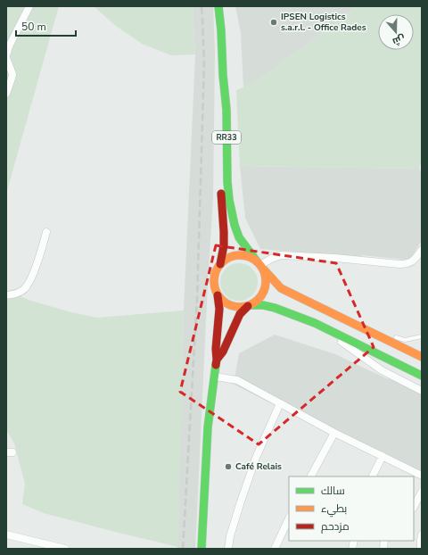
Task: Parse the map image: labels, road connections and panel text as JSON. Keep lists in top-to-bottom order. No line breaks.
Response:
{"streets":{"main road":["RR33"]},"places":["IPSEN Logistics s.a.r.l. - Office Rades","Café Relais"],"legend":["سالك","بطيء","مزدحم"],"scale_bar":"50 m","north":"bottom"}
